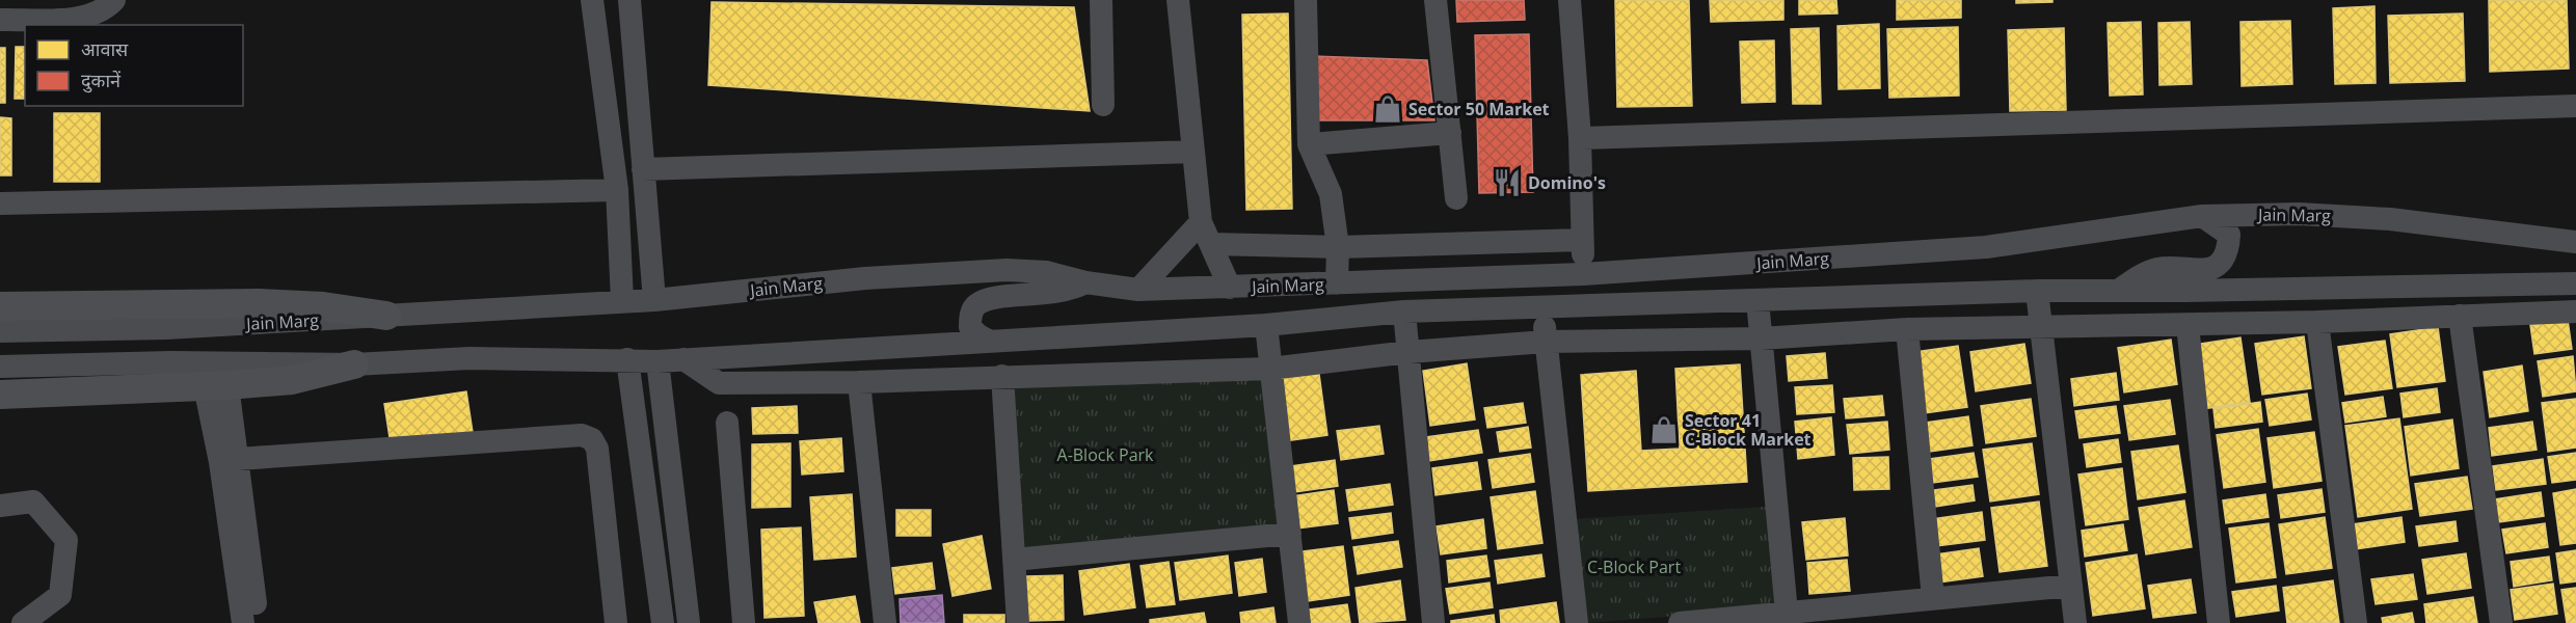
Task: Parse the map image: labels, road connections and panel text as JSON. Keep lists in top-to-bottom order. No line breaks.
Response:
{"streets":{"street":["Jain Marg"]},"parks":["A-Block Park","C-Block Part"],"places":{"shop":["Sector 50 Market","Sector 41 C-Block Market"],"restaurant":["Domino's"]},"legend":["आवास","दुकानें"]}
